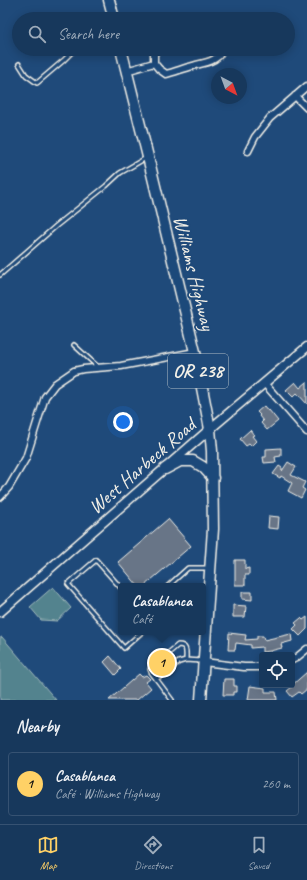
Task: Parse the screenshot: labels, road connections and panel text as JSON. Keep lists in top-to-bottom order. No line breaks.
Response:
{"streets":{"main road":["Williams Highway","OR 238"],"street":["West Harbeck Road"]},"crossings":[["Williams Highway","West Harbeck Road"]],"north":"bottom right","page":{"search":"Search here","popup":["Casablanca","Café"],"pins":"1","heading":"Nearby","list":[{"mark":"1","name":"Casablanca","note":"Café · Williams Highway","value":"260 m"}],"nav":["Map","Directions","Saved"]}}
